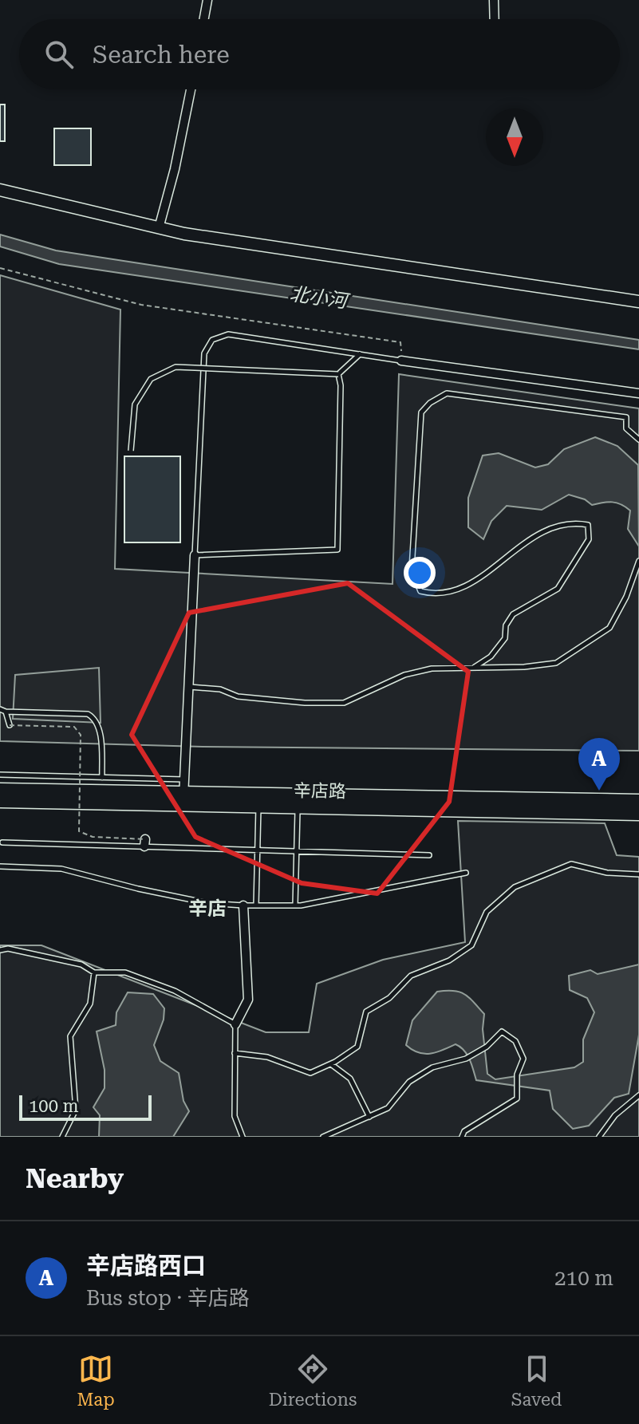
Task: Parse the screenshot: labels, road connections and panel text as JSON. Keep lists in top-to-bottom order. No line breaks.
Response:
{"streets":{"main road":["辛店路"]},"districts":["辛店"],"water":["北小河"],"scale_bar":"100 m","north":"bottom","page":{"search":"Search here","pins":"A","scale":"100 m","heading":"Nearby","list":[{"mark":"A","name":"辛店路西口","note":"Bus stop · 辛店路","value":"210 m"}],"nav":["Map","Directions","Saved"]}}
